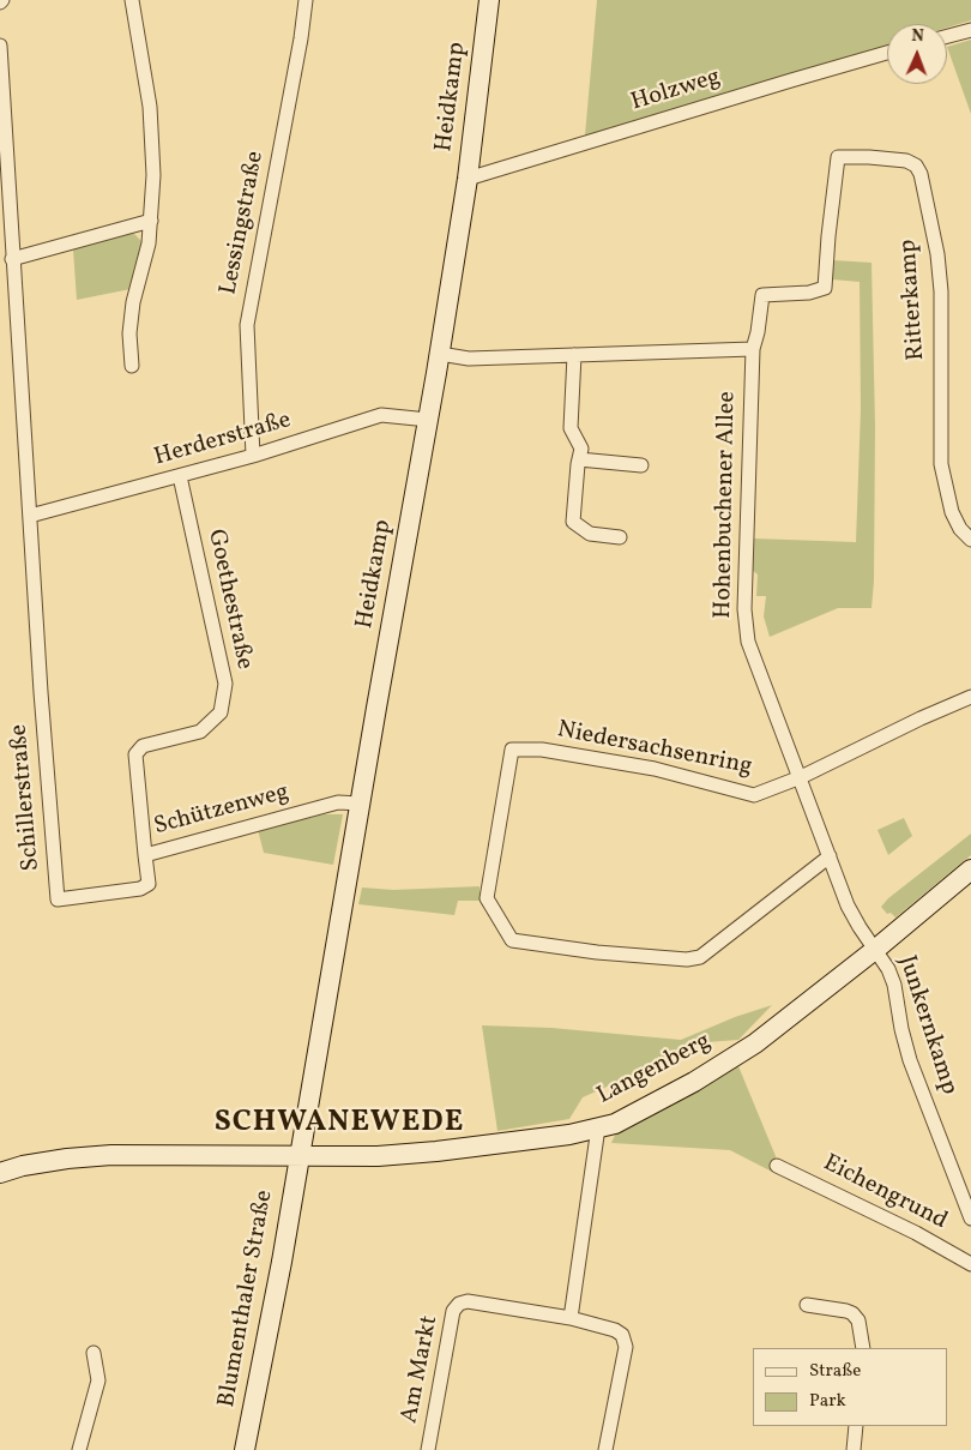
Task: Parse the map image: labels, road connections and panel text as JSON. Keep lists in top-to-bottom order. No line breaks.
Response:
{"streets":{"main road":["Heidkamp","Langenberg","Blumenthaler Straße"],"street":["Holzweg","Lessingstraße","Ritterkamp","Herderstraße","Hohenbuchener Allee","Goethestraße","Niedersachsenring","Schillerstraße","Schützenweg","Junkernkamp","Eichengrund","Am Markt"]},"crossings":[["Holzweg","Heidkamp"],["Heidkamp","Herderstraße"],["Heidkamp","Schützenweg"],["Heidkamp","Langenberg"],["Heidkamp","Blumenthaler Straße"],["Lessingstraße","Herderstraße"],["Ritterkamp","Hohenbuchener Allee"],["Herderstraße","Goethestraße"],["Herderstraße","Schillerstraße"],["Hohenbuchener Allee","Niedersachsenring"],["Hohenbuchener Allee","Junkernkamp"],["Hohenbuchener Allee","Langenberg"],["Goethestraße","Schützenweg"],["Schillerstraße","Schützenweg"],["Junkernkamp","Langenberg"],["Langenberg","Blumenthaler Straße"]],"districts":["SCHWANEWEDE"],"legend":["Straße","Park"],"north":"top"}
